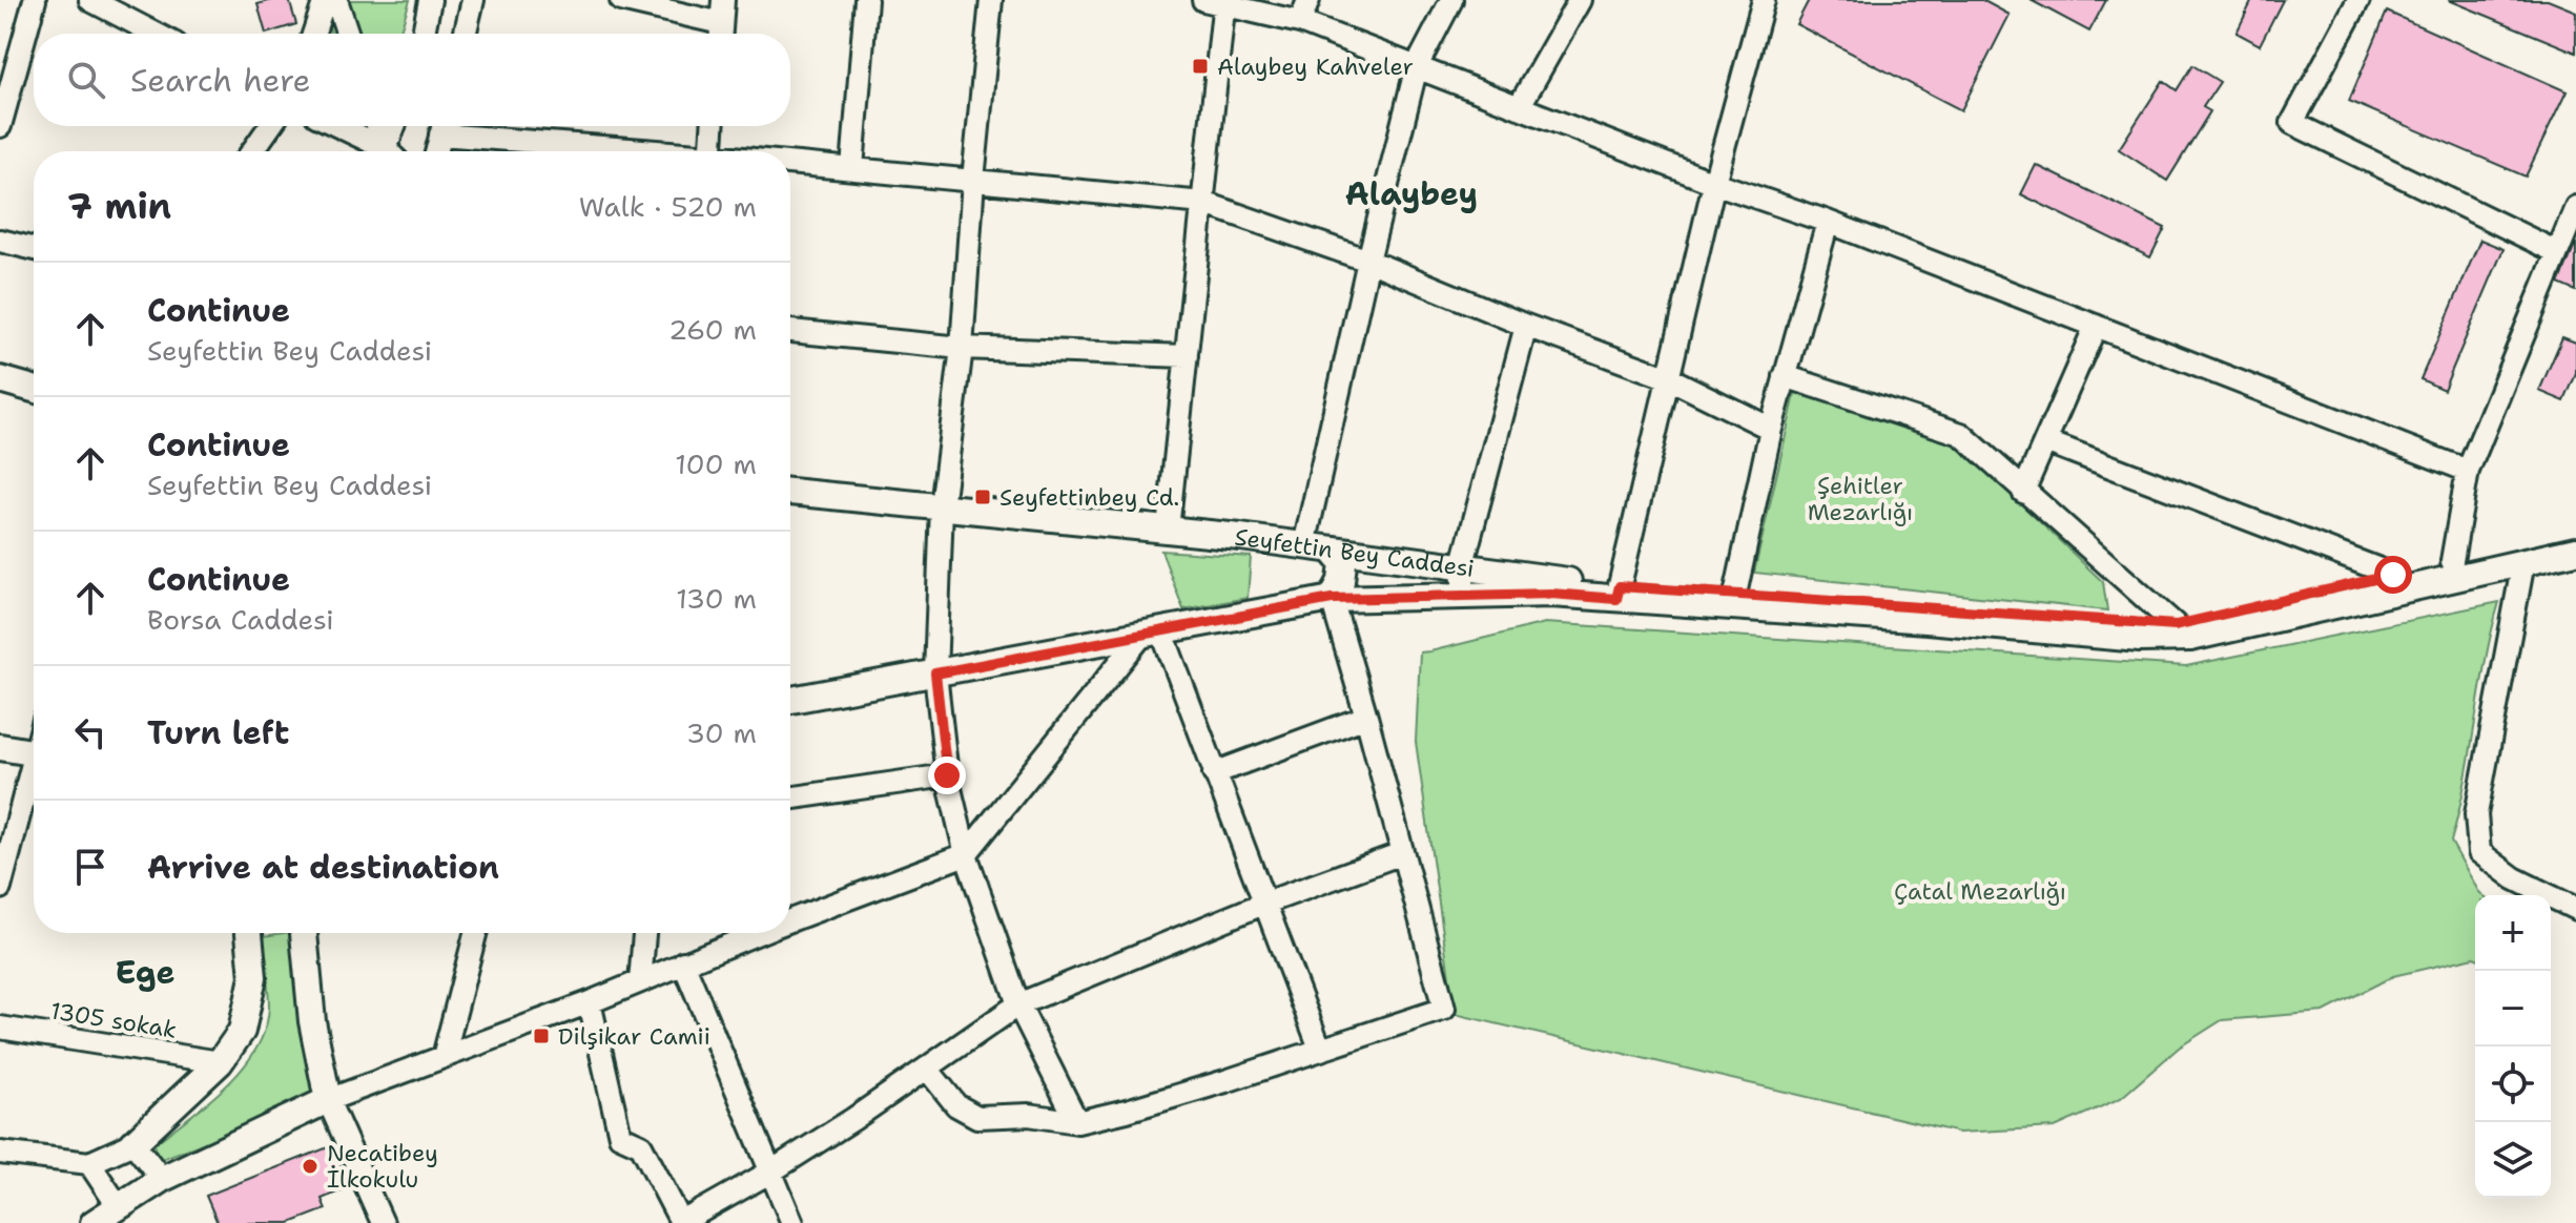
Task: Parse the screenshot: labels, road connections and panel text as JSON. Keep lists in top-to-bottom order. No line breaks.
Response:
{"streets":{"main road":["Seyfettin Bey Caddesi"],"street":["1305 sokak"]},"districts":["Alaybey","Ege"],"parks":["Şehitler Mezarlığı","Çatal Mezarlığı"],"places":{"transit":["Alaybey Kahveler","Seyfettinbey Cd.","Dilşikar Camii"],"other":["Necatibey İlkokulu"]},"page":{"search":"Search here","heading":["7 min","Walk · 520 m"],"list":[["Continue","Seyfettin Bey Caddesi","260 m"],["Continue","Seyfettin Bey Caddesi","100 m"],["Continue","Borsa Caddesi","130 m"],["Turn left","30 m"],"Arrive at destination"],"map_buttons":["+","−"]}}
